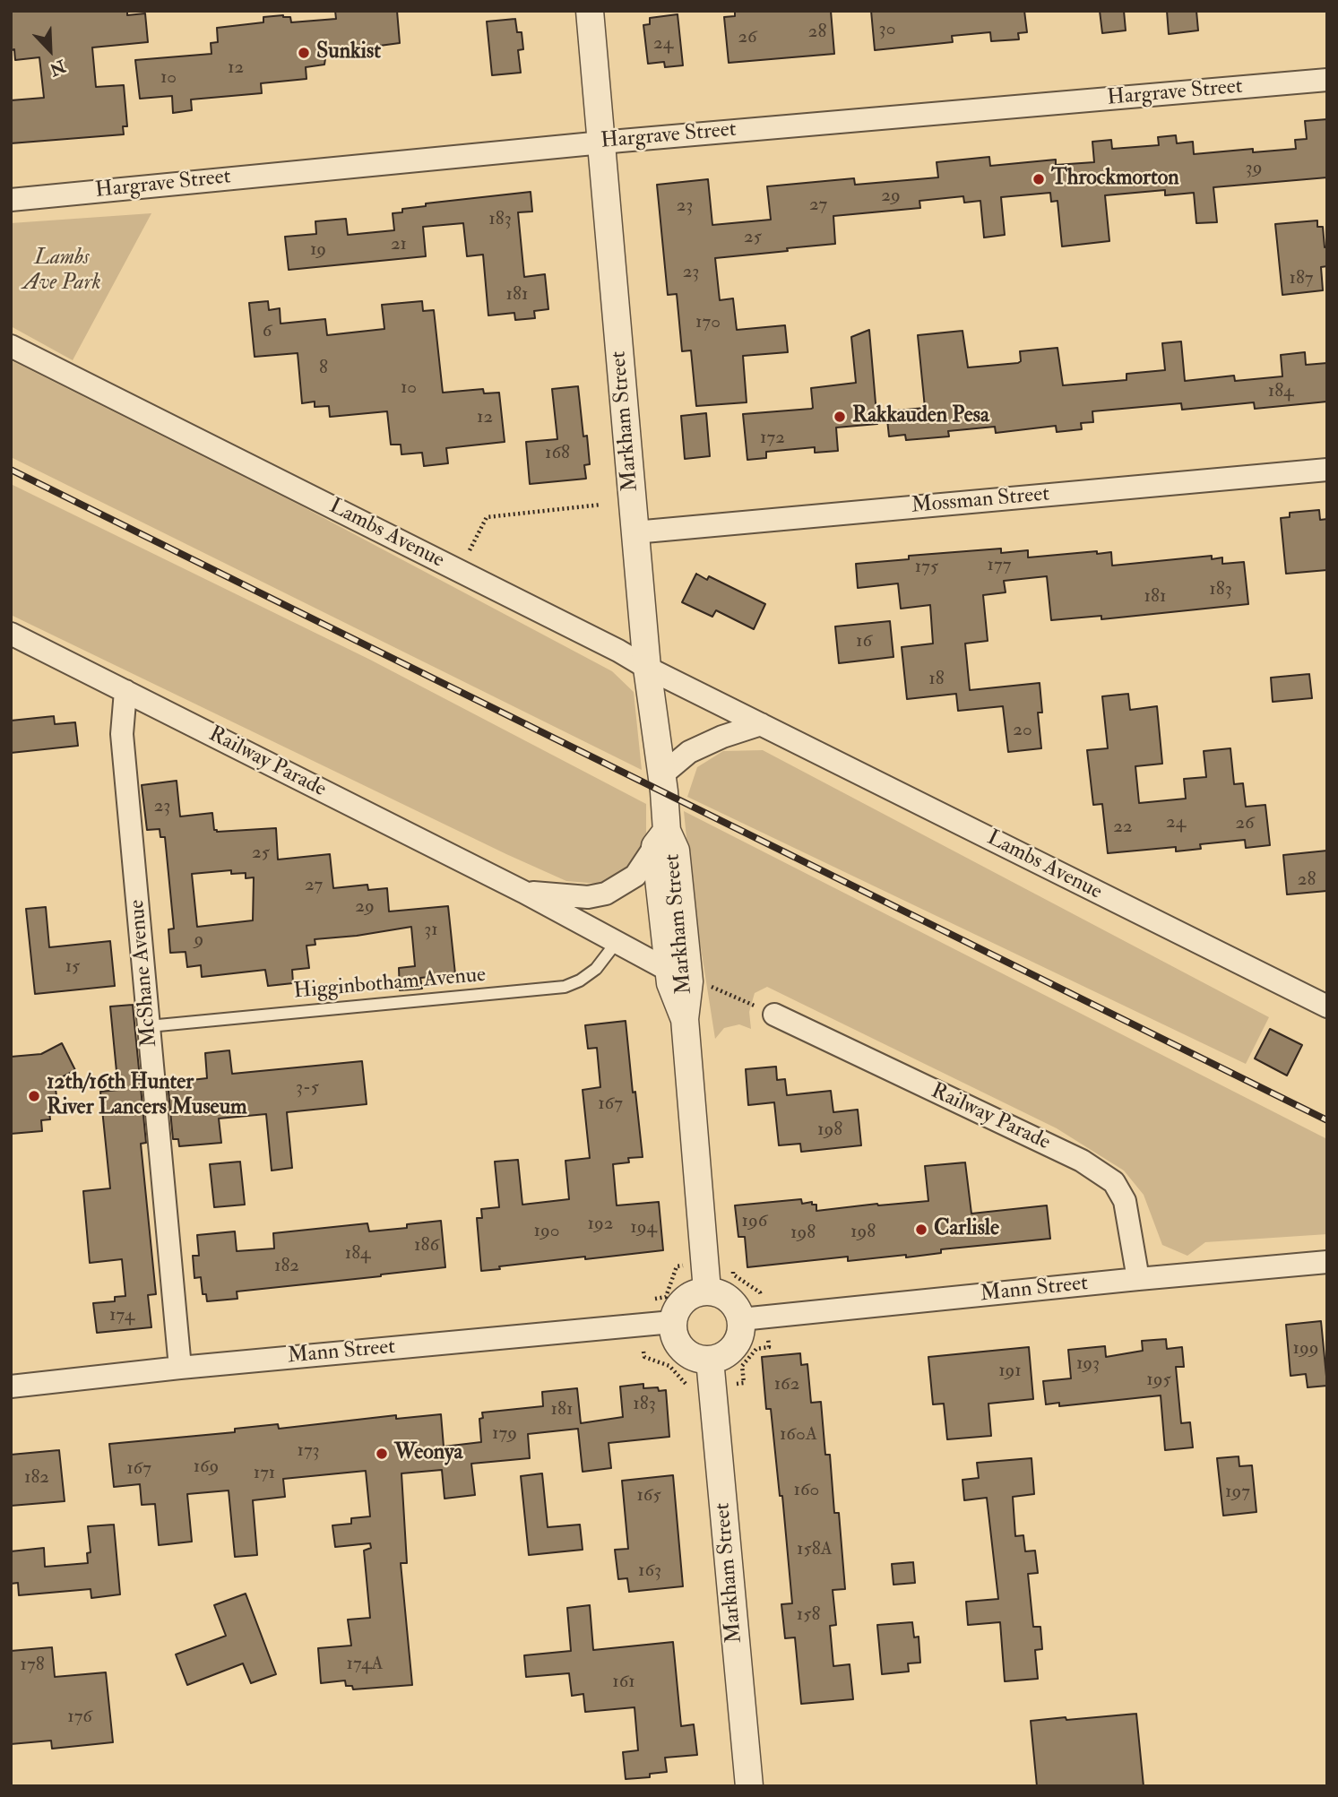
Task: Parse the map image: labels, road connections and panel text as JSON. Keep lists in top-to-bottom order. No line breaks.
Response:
{"streets":{"street":["Hargrave Street","Markham Street","Mossman Street","Lambs Avenue","Railway Parade","McShane Avenue","Mann Street"],"lane":["Higginbotham Avenue"]},"crossings":[["Hargrave Street","Markham Street"],["Markham Street","Mossman Street"],["Markham Street","Lambs Avenue"],["Markham Street","Railway Parade"],["Markham Street","Mann Street"],["Railway Parade","McShane Avenue"],["Railway Parade","Higginbotham Avenue"],["Railway Parade","Mann Street"],["McShane Avenue","Higginbotham Avenue"],["McShane Avenue","Mann Street"]],"parks":["Lambs Ave Park"],"places":["Sunkist","Throckmorton","Rakkauden Pesa","12th/16th Hunter River Lancers Museum","Carlisle","Weonya"],"house_numbers":["30","28","26","24","12","10","39","29","27","23","183","25","21","19","23","187","181","170","6","8","10","184","12","172","168","177","175","183","181","16","18","20","23","24","26","22","25","28","27","29","31","9","15","3-5","167","198","196","192","194","190","198","198","186","184","182","174","199","193","191","195","162","183","181","179","160A","173","169","167","171","182","160","197","165","158A","163","158","174A","178","161","176"],"north":"bottom right"}
